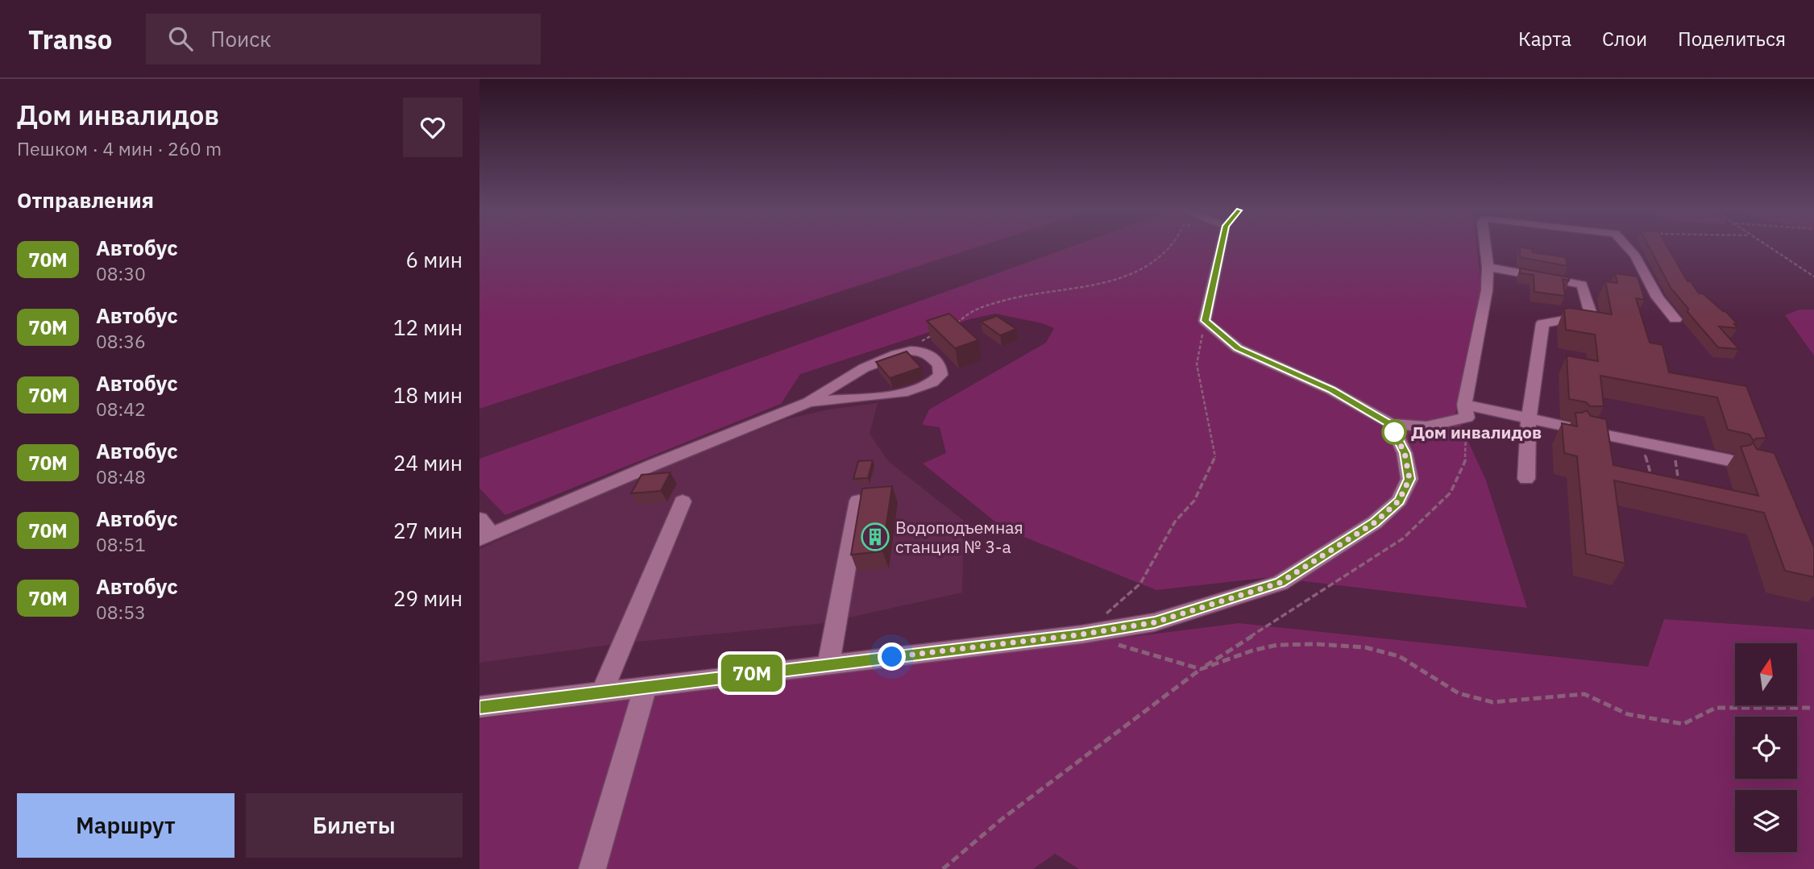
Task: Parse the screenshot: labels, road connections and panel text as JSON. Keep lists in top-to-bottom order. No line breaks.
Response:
{"places":{"other":["Дом инвалидов"],"building":["Водоподъемная станция № 3-а"]},"lines":["bus line 70М"],"north":"top","page":{"header":"Transo","search":"Поиск","nav":["Карта","Слои","Поделиться"],"heading":[["Дом инвалидов","Пешком · 4 мин · 260 m"],"Отправления"],"on_map":"70М","list":[{"mark":"70М","name":"Автобус","note":"08:30","value":"6 мин"},{"mark":"70М","name":"Автобус","note":"08:36","value":"12 мин"},{"mark":"70М","name":"Автобус","note":"08:42","value":"18 мин"},{"mark":"70М","name":"Автобус","note":"08:48","value":"24 мин"},{"mark":"70М","name":"Автобус","note":"08:51","value":"27 мин"},{"mark":"70М","name":"Автобус","note":"08:53","value":"29 мин"}],"buttons":["Маршрут","Билеты"]}}
